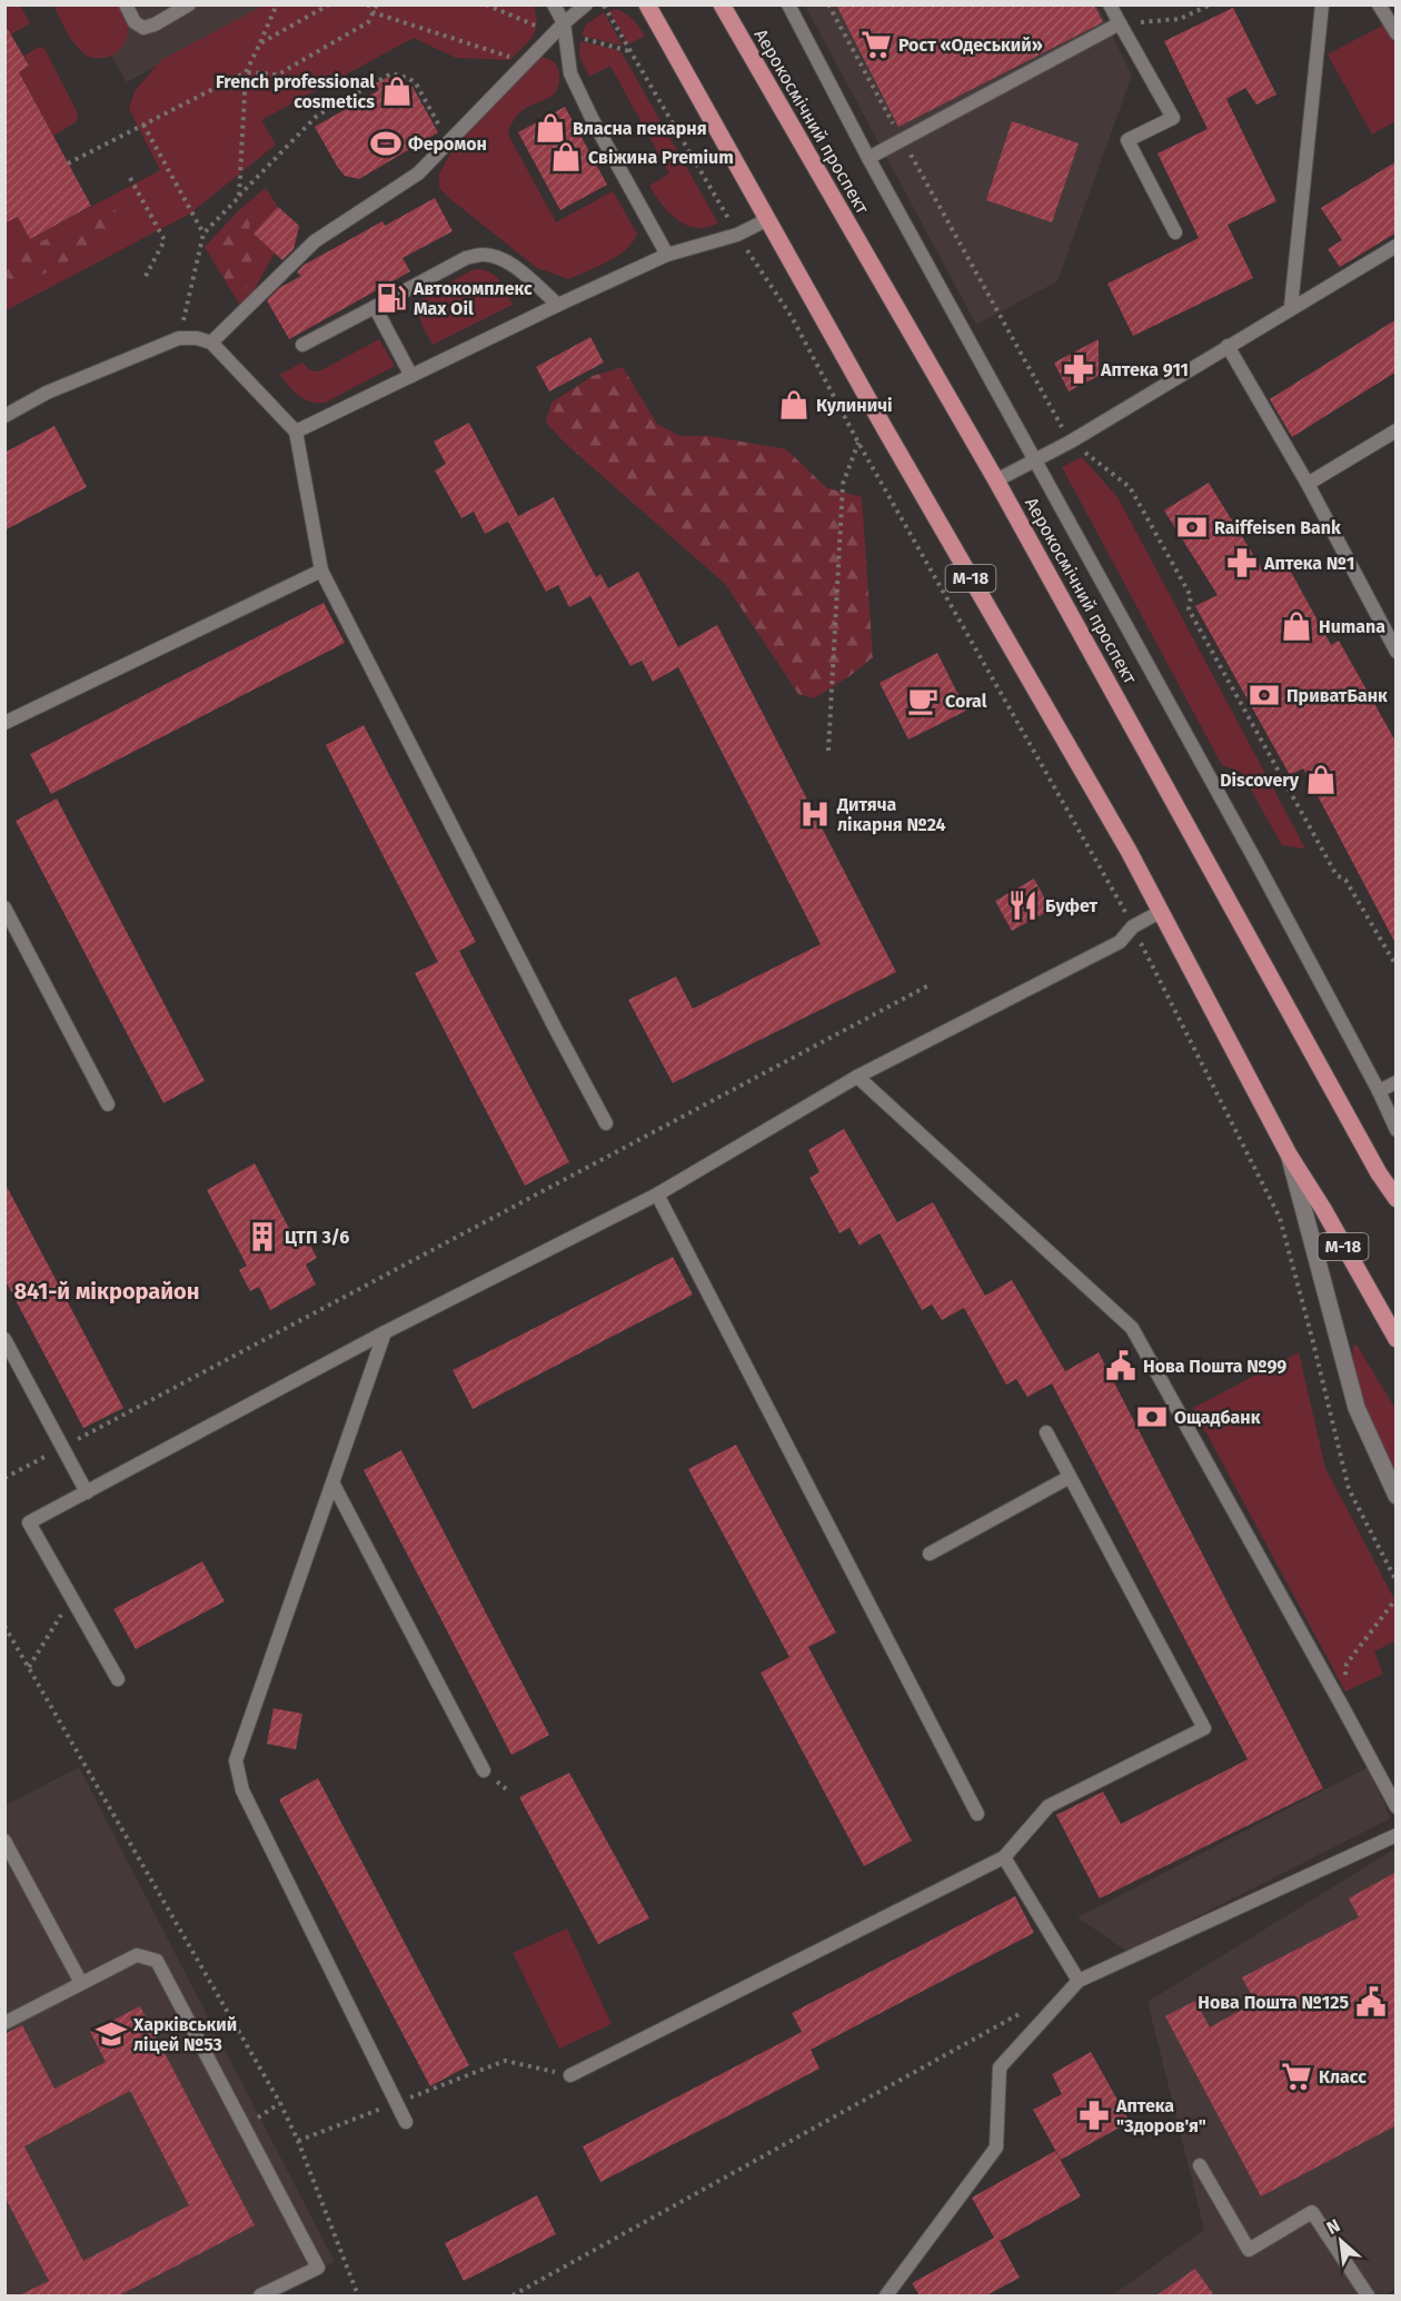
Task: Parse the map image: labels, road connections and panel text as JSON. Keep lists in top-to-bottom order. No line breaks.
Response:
{"streets":{"main road":["Аерокосмічний проспект","М-18"]},"districts":["841-й мікрорайон"],"places":{"supermarket":["Рост «Одеський»","Класс"],"shop":["French professional cosmetics","Власна пекарня","Свіжина Premium","Кулиничі","Humana","Discovery"],"sports":["Феромон"],"fuel station":["Автокомплекс Max Oil"],"pharmacy":["Аптека 911","Аптека №1","Аптека \"Здоров'я\""],"bank":["Raiffeisen Bank","ПриватБанк","Ощадбанк"],"cafe":["Coral"],"hospital":["Дитяча лікарня №24"],"restaurant":["Буфет"],"building":["ЦТП 3/6"],"public building":["Нова Пошта №99","Нова Пошта №125"],"school or university":["Харківський ліцей №53"]},"north":"top left"}
